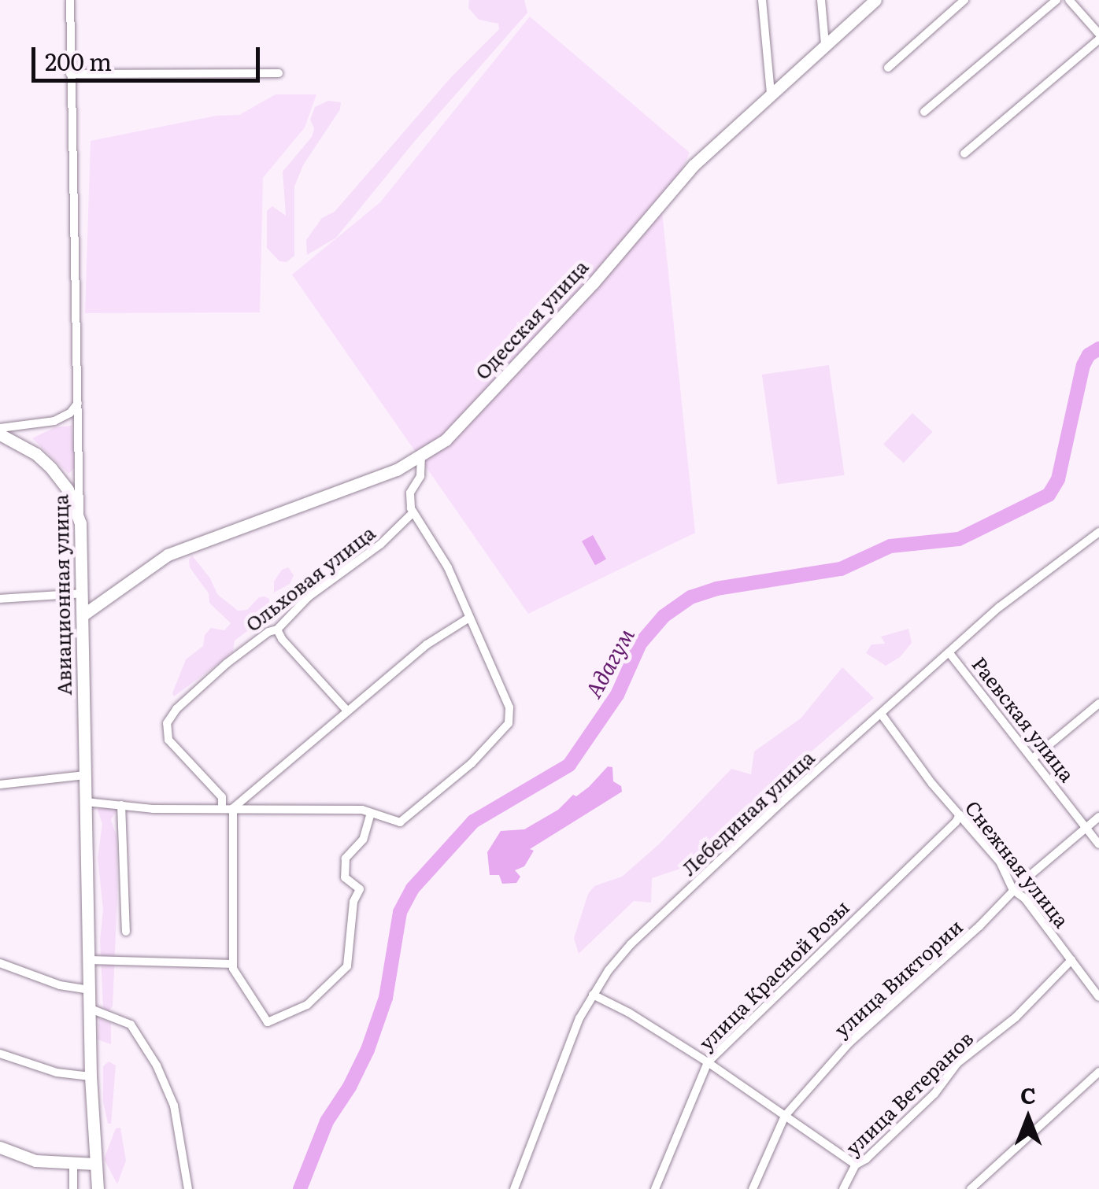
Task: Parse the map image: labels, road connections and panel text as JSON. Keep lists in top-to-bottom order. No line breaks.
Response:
{"streets":{"main road":["Одесская улица","Авиационная улица"],"street":["Ольховая улица","Раевская улица","Лебединая улица","Снежная улица","улица Красной Розы","улица Виктории","улица Ветеранов"]},"crossings":[["Одесская улица","Авиационная улица"],["Раевская улица","Лебединая улица"],["Раевская улица","улица Виктории"],["Лебединая улица","Снежная улица"],["Снежная улица","улица Красной Розы"],["Снежная улица","улица Виктории"],["Снежная улица","улица Ветеранов"]],"water":["Адагум"],"scale_bar":"200 m","north":"top"}
